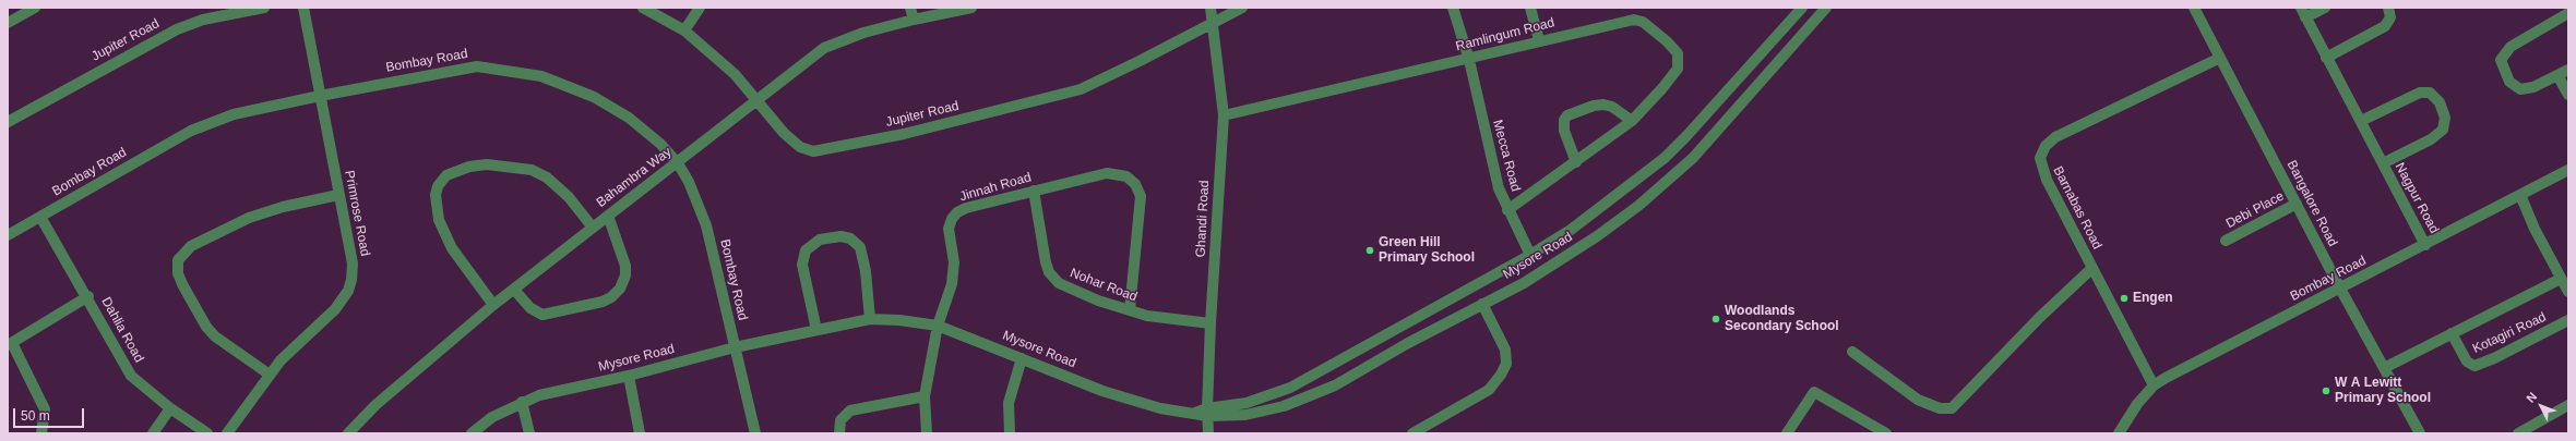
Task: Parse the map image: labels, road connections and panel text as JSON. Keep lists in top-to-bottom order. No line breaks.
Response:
{"streets":{"street":["Ramlingum Road","Jupiter Road","Bombay Road","Mecca Road","Bahambra Way","Jinnah Road","Nagpur Road","Bangalore Road","Barnabas Road","Debi Place","Primrose Road","Ghandi Road","Mysore Road","Nohar Road","Dahlia Road","Kotagiri Road"]},"crossings":[["Ramlingum Road","Mecca Road"],["Ramlingum Road","Ghandi Road"],["Jupiter Road","Bahambra Way"],["Jupiter Road","Ghandi Road"],["Bombay Road","Bahambra Way"],["Bombay Road","Nagpur Road"],["Bombay Road","Bangalore Road"],["Bombay Road","Barnabas Road"],["Bombay Road","Primrose Road"],["Bombay Road","Mysore Road"],["Bombay Road","Dahlia Road"],["Mecca Road","Mysore Road"],["Jinnah Road","Mysore Road"],["Jinnah Road","Nohar Road"],["Bangalore Road","Barnabas Road"],["Bangalore Road","Debi Place"],["Bangalore Road","Kotagiri Road"],["Ghandi Road","Mysore Road"],["Ghandi Road","Nohar Road"]],"places":["Green Hill Primary School","Engen","Woodlands Secondary School","W A Lewitt Primary School"],"scale_bar":"50 m","north":"top left"}
